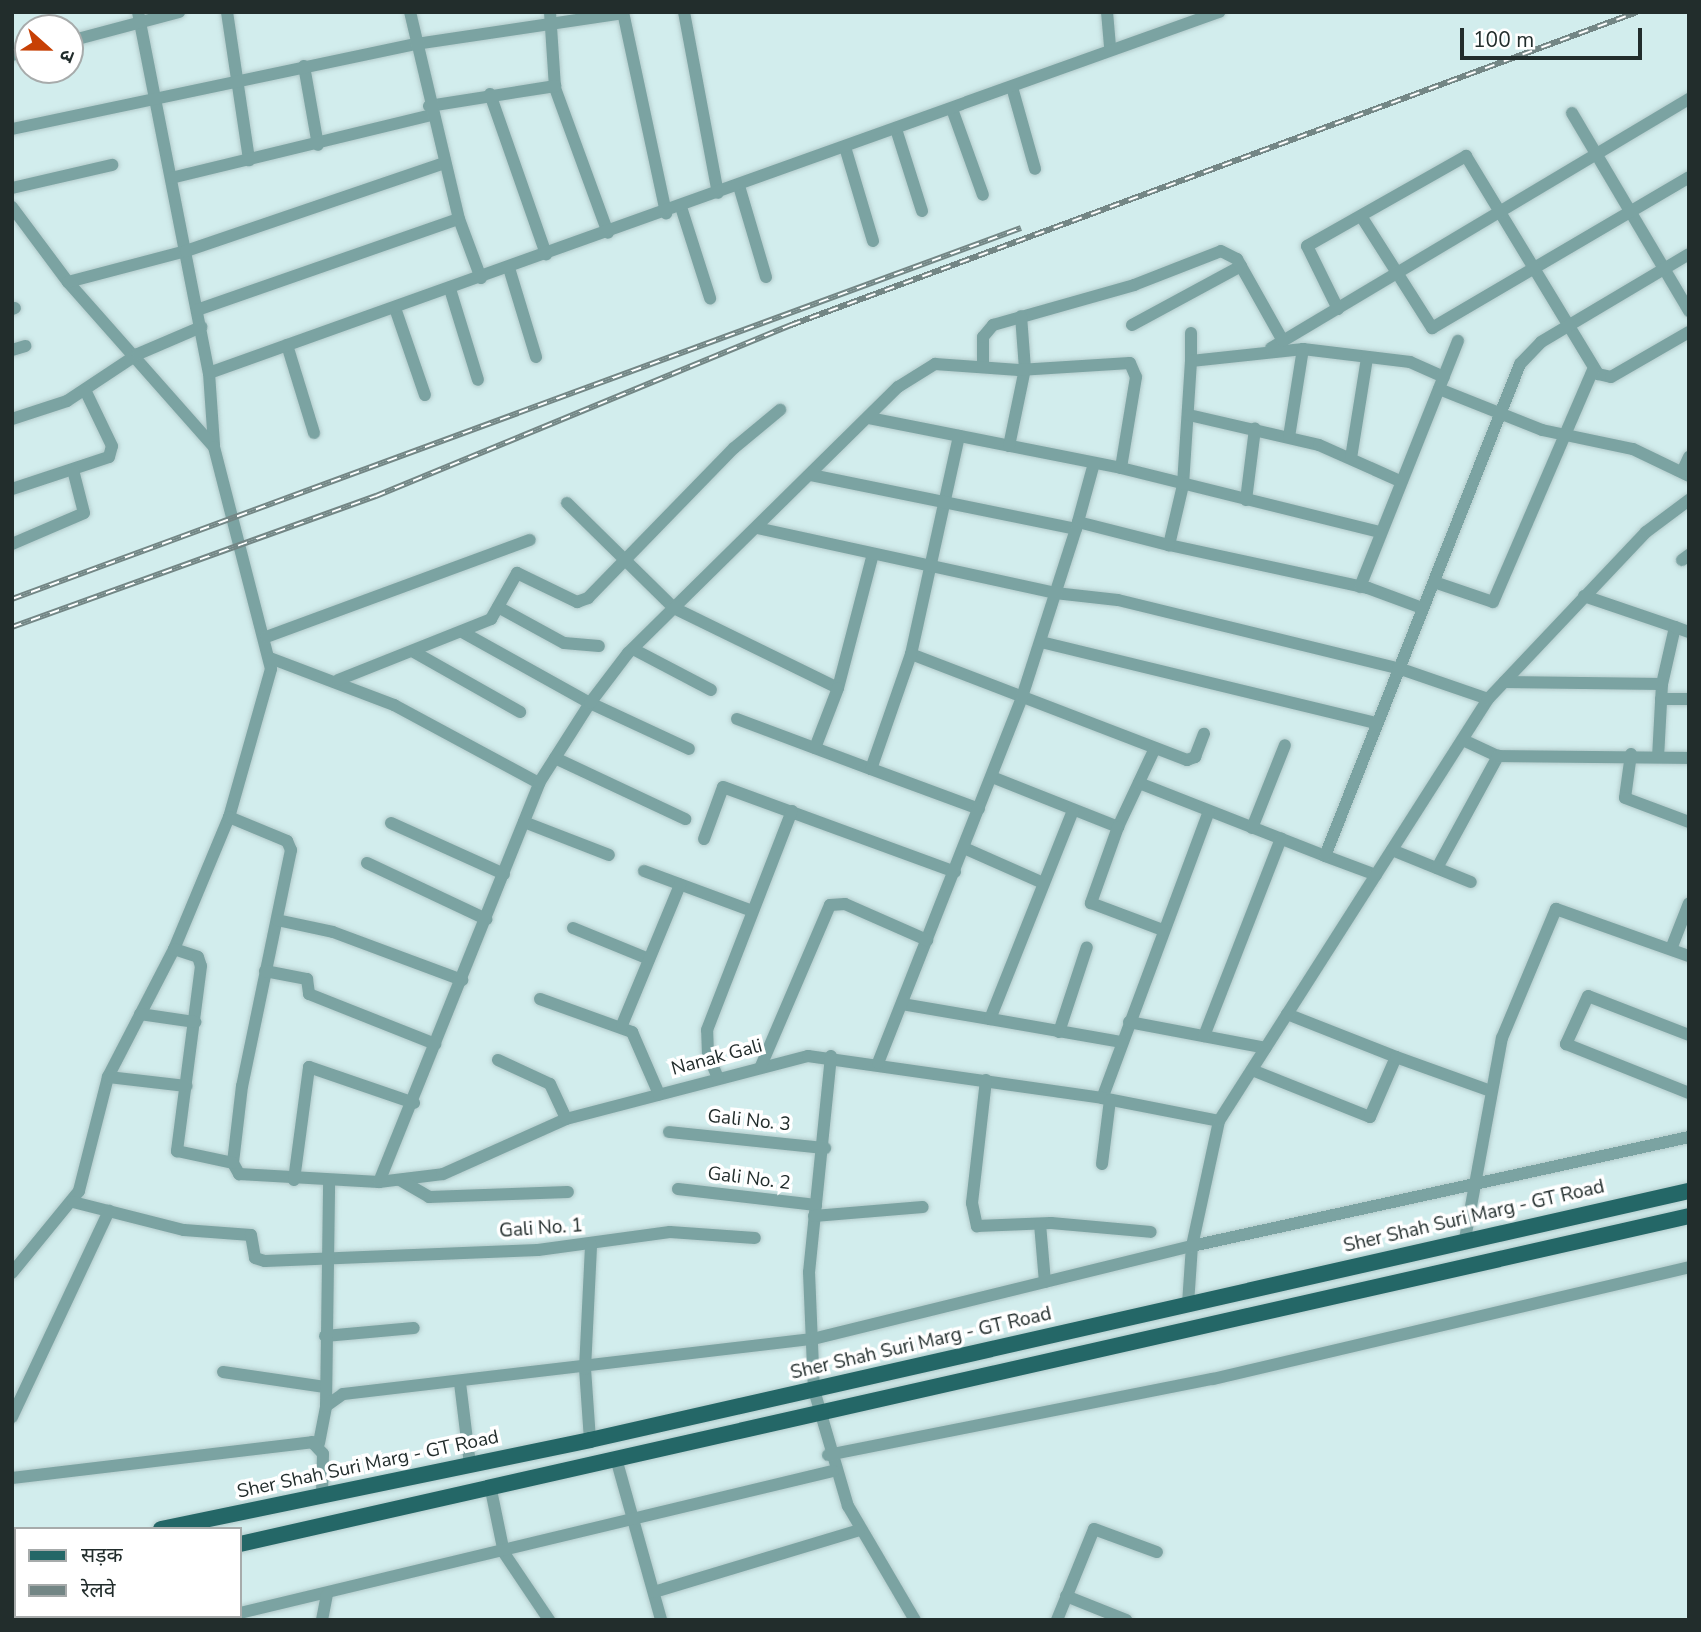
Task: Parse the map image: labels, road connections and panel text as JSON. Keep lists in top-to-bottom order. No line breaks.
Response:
{"streets":{"main road":["Sher Shah Suri Marg - GT Road"],"street":["Nanak Gali","Gali No. 3","Gali No. 2","Gali No. 1"]},"legend":["सड़क","रेलवे"],"scale_bar":"100 m","north":"right"}
